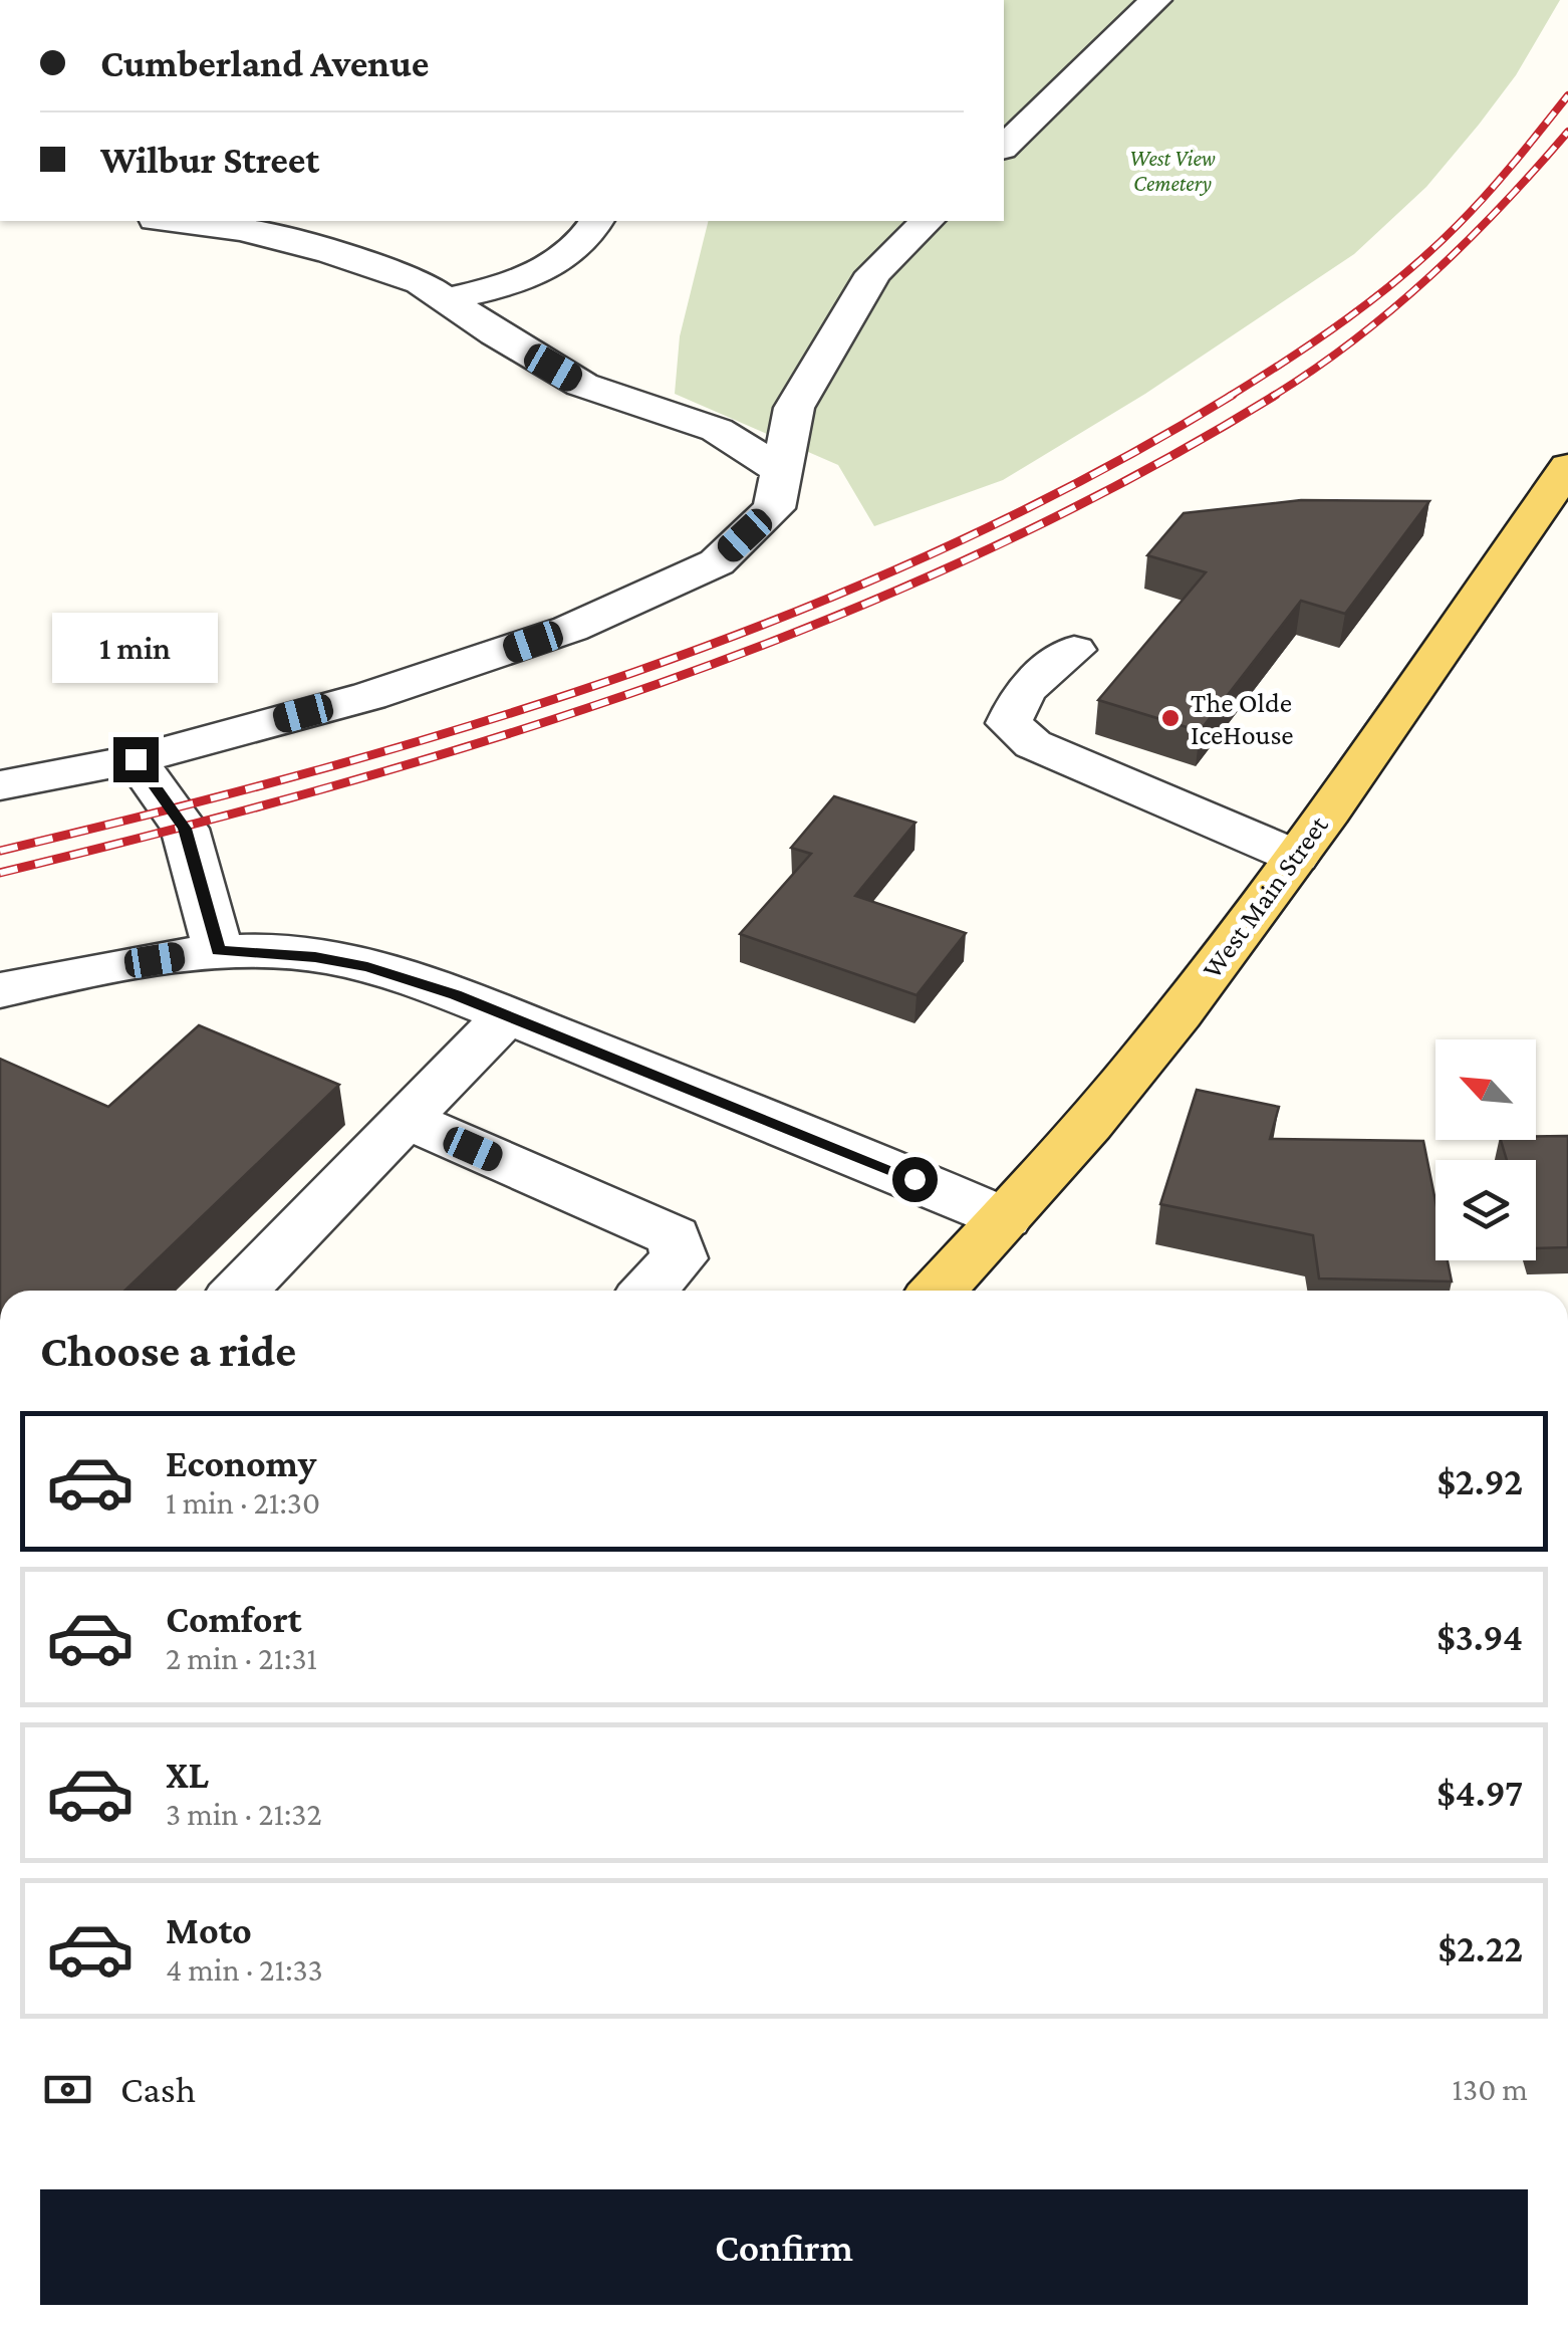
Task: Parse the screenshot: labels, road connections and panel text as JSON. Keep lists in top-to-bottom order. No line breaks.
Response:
{"streets":{"main road":["West Main Street"]},"parks":["West View Cemetery"],"places":["The Olde IceHouse"],"north":"top left","page":{"banner":["Cumberland Avenue","Wilbur Street"],"bubble":"1 min","heading":"Choose a ride","list":[{"name":"Economy","note":"1 min · 21:30","value":"$2.92"},{"name":"Comfort","note":"2 min · 21:31","value":"$3.94"},{"name":"XL","note":"3 min · 21:32","value":"$4.97"},{"name":"Moto","note":"4 min · 21:33","value":"$2.22"}],"pay":["Cash","130 m"],"buttons":"Confirm"}}
